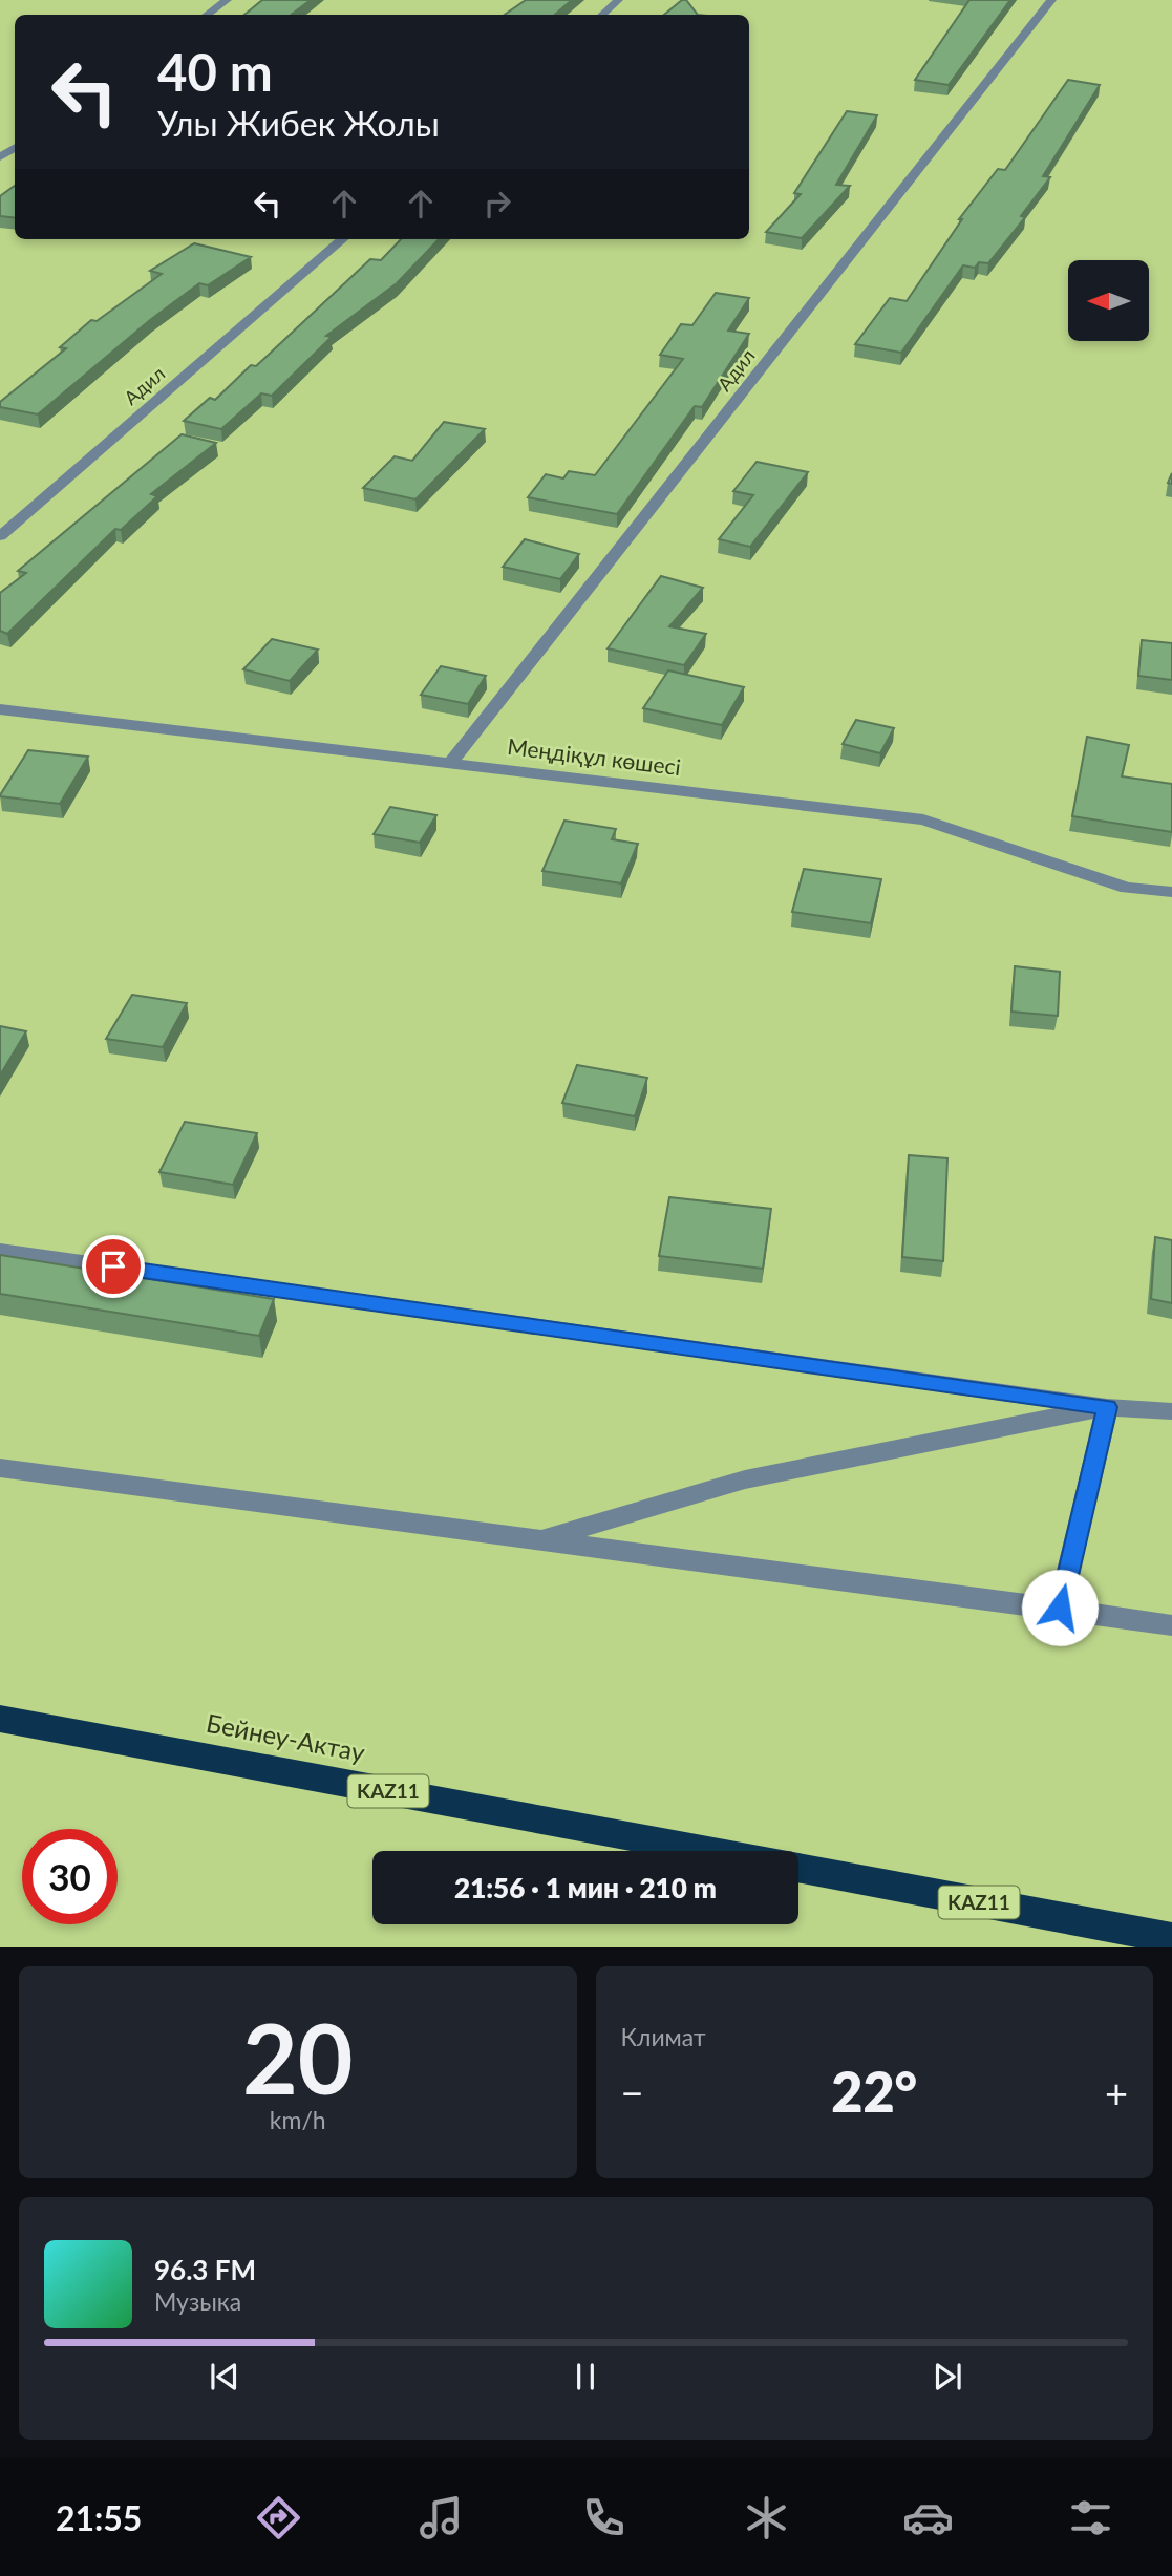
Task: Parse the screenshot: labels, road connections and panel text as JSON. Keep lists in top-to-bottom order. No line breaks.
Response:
{"streets":{"highway":["Бейнеу-Актау","KAZ11"],"street":["Адил","Меңдіқұл көшесі"]},"crossings":[["Адил","Меңдіқұл көшесі"]],"north":"left","page":{"turn":["40 m","Улы Жибек Жолы"],"limit":"30","trip":"21:56 · 1 мин · 210 m","tile":[["20","km/h"],"Климат"],"heat":["−","22°","+"],"song":["96.3 FM","Музыка"],"tabs":"21:55"}}
